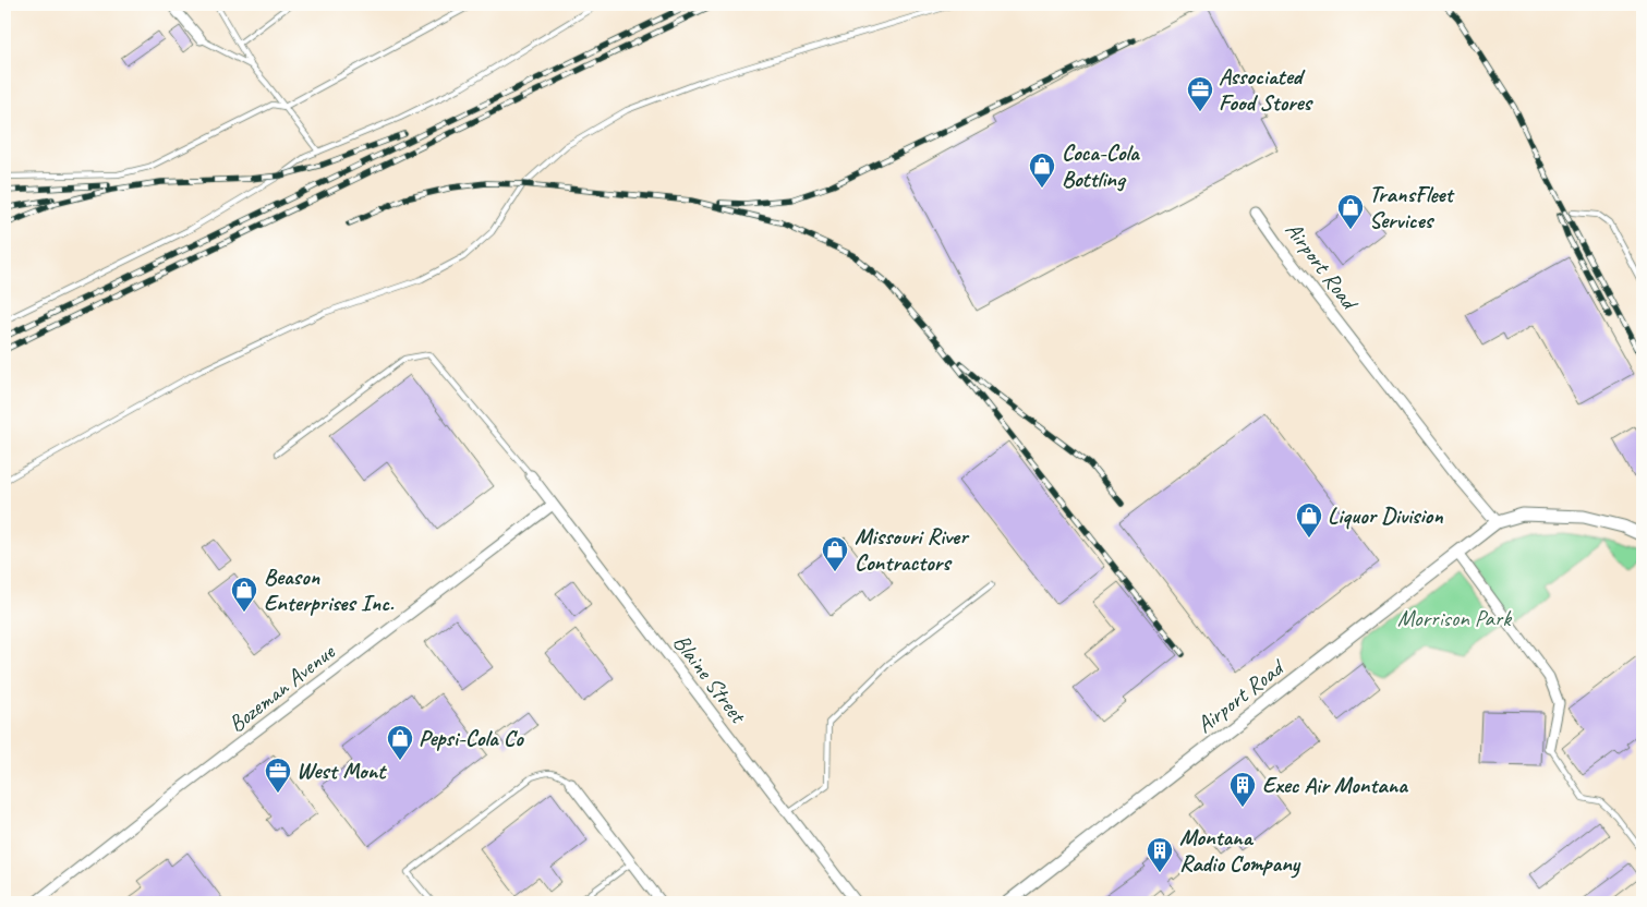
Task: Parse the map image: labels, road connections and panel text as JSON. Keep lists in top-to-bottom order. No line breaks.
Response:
{"streets":{"street":["Airport Road","Blaine Street","Bozeman Avenue"]},"crossings":[["Blaine Street","Bozeman Avenue"]],"parks":["Morrison Park"],"places":{"office":["Associated Food Stores","West Mont"],"shop":["Coca-Cola Bottling","TransFleet Services","Liquor Division","Missouri River Contractors","Beason Enterprises Inc.","Pepsi-Cola Co"],"building":["Exec Air Montana","Montana Radio Company"]}}
